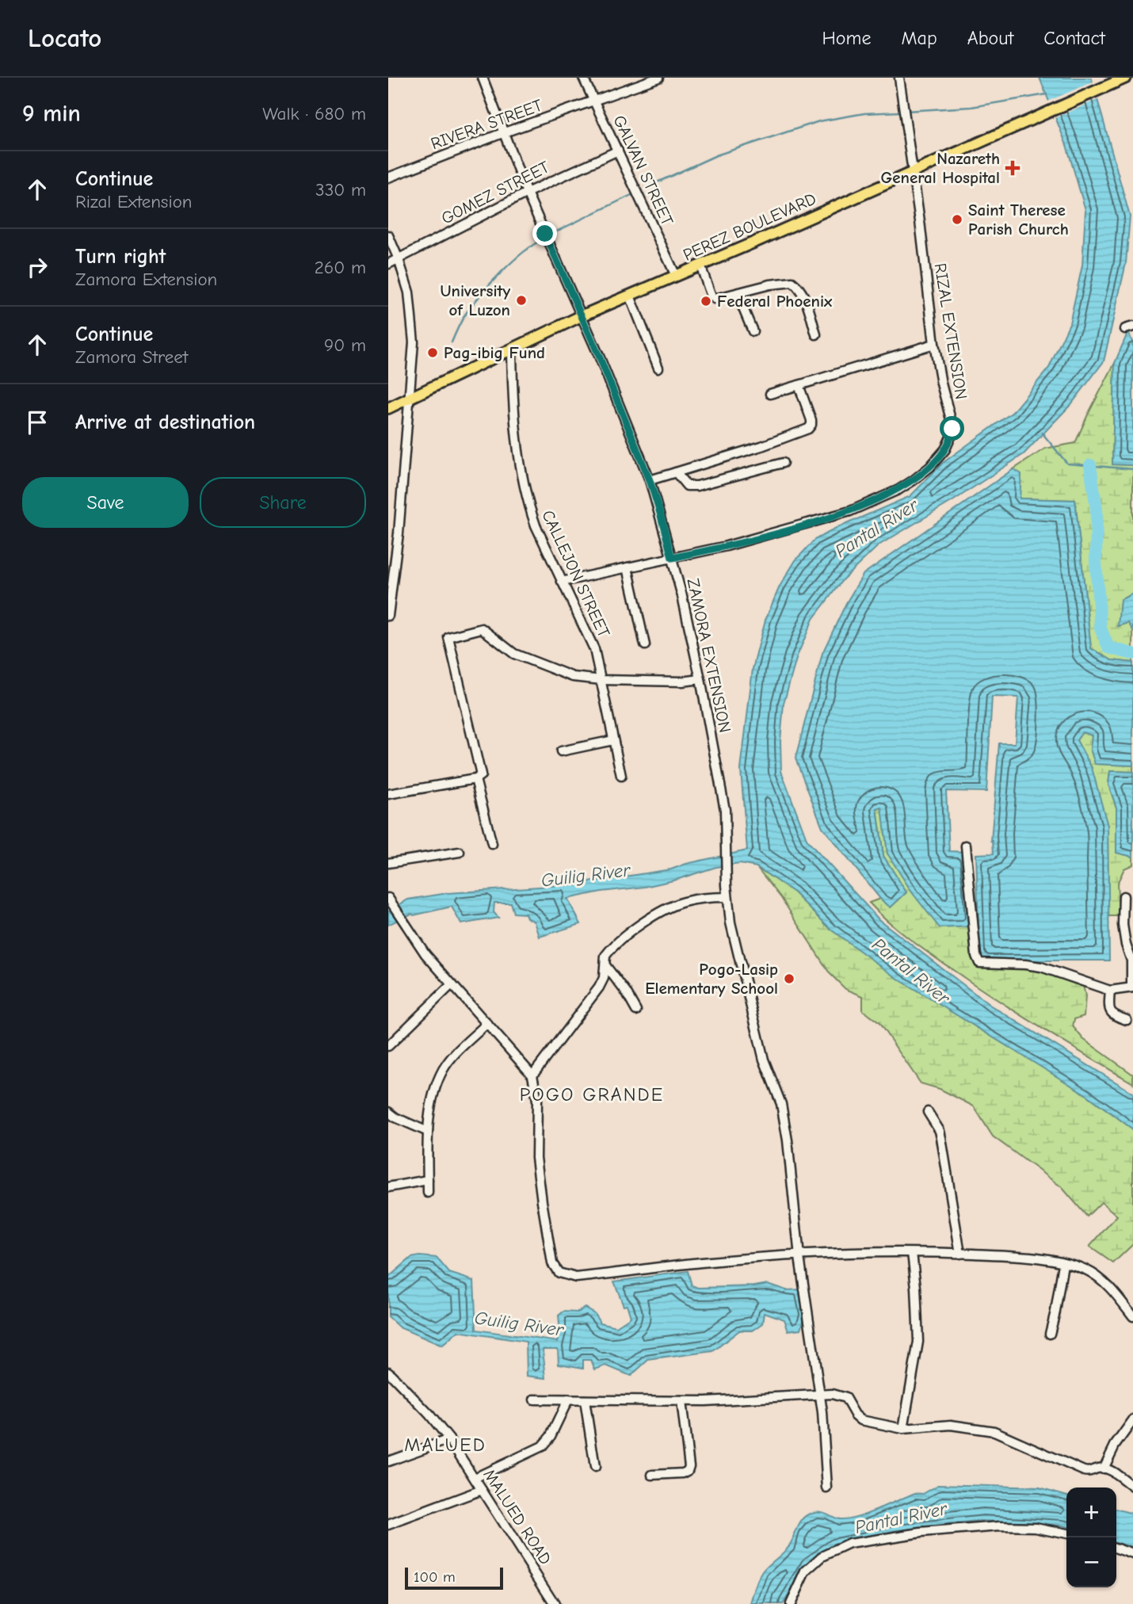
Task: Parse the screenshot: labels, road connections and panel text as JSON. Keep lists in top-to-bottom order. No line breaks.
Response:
{"streets":{"main road":["PEREZ BOULEVARD"],"street":["RIVERA STREET","GALVAN STREET","GOMEZ STREET","RIZAL EXTENSION","CALLEJON STREET","ZAMORA EXTENSION","MALUED ROAD"]},"crossings":[["RIVERA STREET","GALVAN STREET"],["RIVERA STREET","ZAMORA EXTENSION"],["GALVAN STREET","GOMEZ STREET"],["GALVAN STREET","PEREZ BOULEVARD"],["GOMEZ STREET","ZAMORA EXTENSION"],["PEREZ BOULEVARD","RIZAL EXTENSION"],["PEREZ BOULEVARD","CALLEJON STREET"],["PEREZ BOULEVARD","ZAMORA EXTENSION"],["RIZAL EXTENSION","CALLEJON STREET"],["RIZAL EXTENSION","ZAMORA EXTENSION"]],"districts":["POGO GRANDE","MALUED"],"water":["Pantal River","Guilig River"],"places":{"health":["Nazareth General Hospital"],"other":["Saint Therese Parish Church","University of Luzon","Federal Phoenix","Pag-ibig Fund","Pogo-Lasip Elementary School"]},"scale_bar":"100 m","page":{"header":"Locato","nav":["Home","Map","About","Contact"],"heading":["9 min","Walk · 680 m"],"list":[["Continue","Rizal Extension","330 m"],["Turn right","Zamora Extension","260 m"],["Continue","Zamora Street","90 m"],"Arrive at destination"],"buttons":["Save","Share"],"map_buttons":["+","−"],"scale":"100 m"}}
